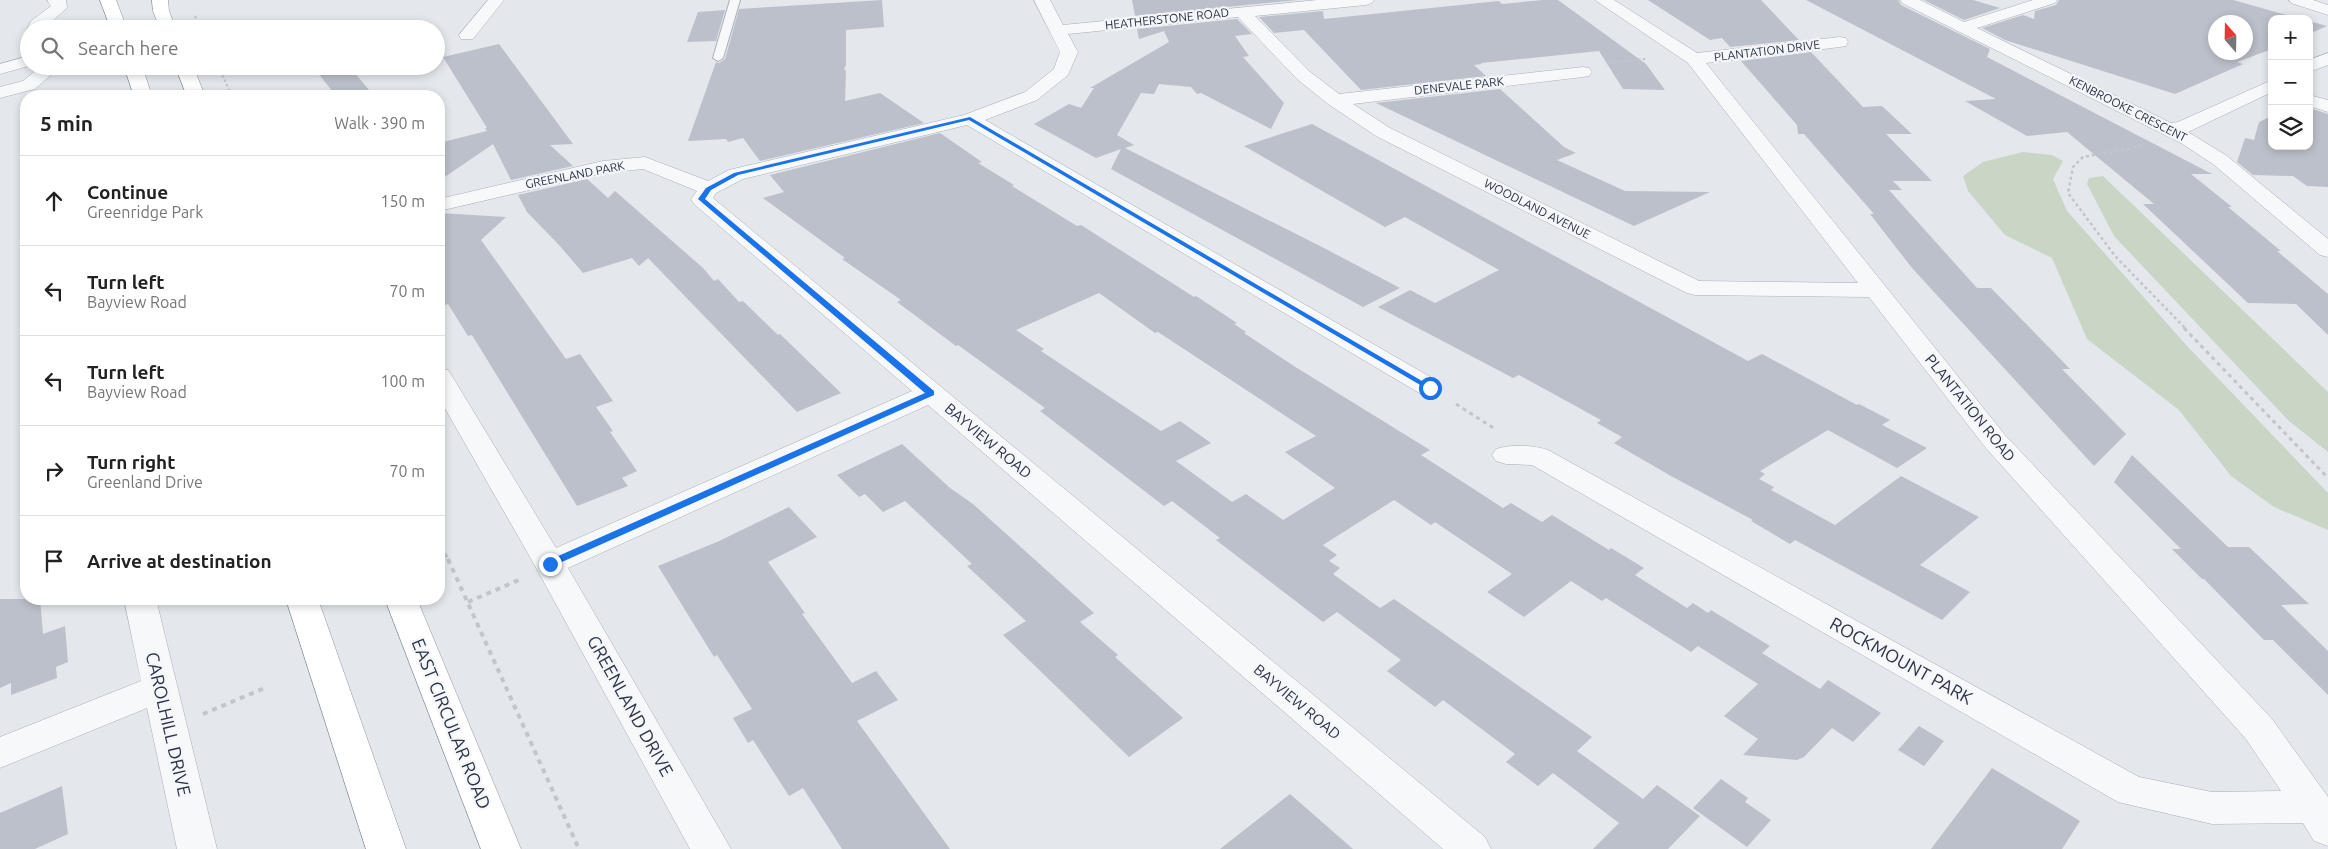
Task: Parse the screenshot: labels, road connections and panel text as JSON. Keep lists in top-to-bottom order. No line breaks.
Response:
{"streets":{"highway":["EAST CIRCULAR ROAD"],"street":["HEATHERSTONE ROAD","PLANTATION DRIVE","DENEVALE PARK","KENBROOKE CRESCENT","GREENLAND PARK","WOODLAND AVENUE","PLANTATION ROAD","BAYVIEW ROAD","ROCKMOUNT PARK","GREENLAND DRIVE","CAROLHILL DRIVE"]},"crossings":[["HEATHERSTONE ROAD","WOODLAND AVENUE"],["PLANTATION DRIVE","PLANTATION ROAD"],["DENEVALE PARK","WOODLAND AVENUE"],["GREENLAND PARK","BAYVIEW ROAD"],["WOODLAND AVENUE","PLANTATION ROAD"],["PLANTATION ROAD","ROCKMOUNT PARK"]],"north":"top","page":{"map_buttons":["+","−"],"search":"Search here","heading":["5 min","Walk · 390 m"],"list":[["Continue","Greenridge Park","150 m"],["Turn left","Bayview Road","70 m"],["Turn left","Bayview Road","100 m"],["Turn right","Greenland Drive","70 m"],"Arrive at destination"]}}
